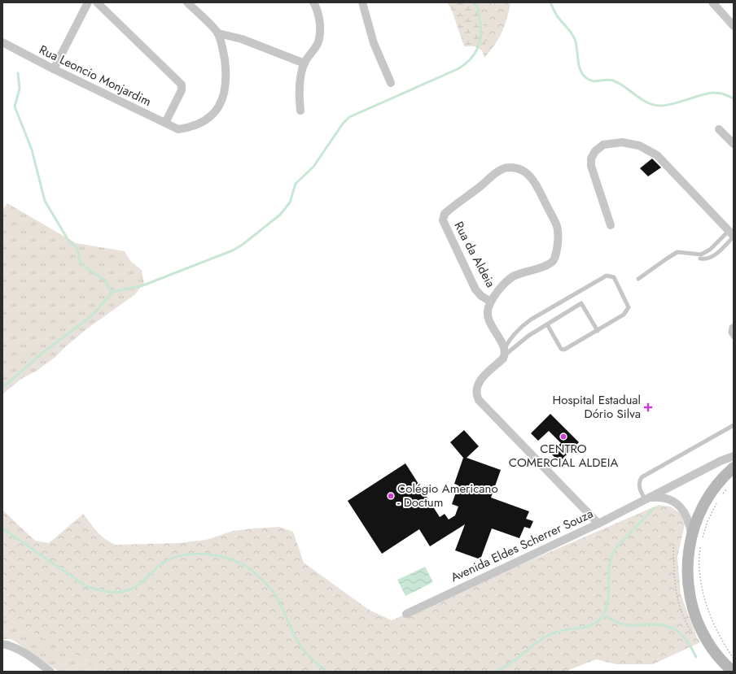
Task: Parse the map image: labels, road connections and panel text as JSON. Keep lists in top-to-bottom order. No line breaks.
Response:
{"streets":{"street":["Rua Leoncio Monjardim","Rua da Aldeia","Avenida Eldes Scherrer Souza"]},"places":{"health":["Hospital Estadual Dório Silva"],"other":["CENTRO COMERCIAL ALDEIA","Colégio Americano - Doctum"]}}
